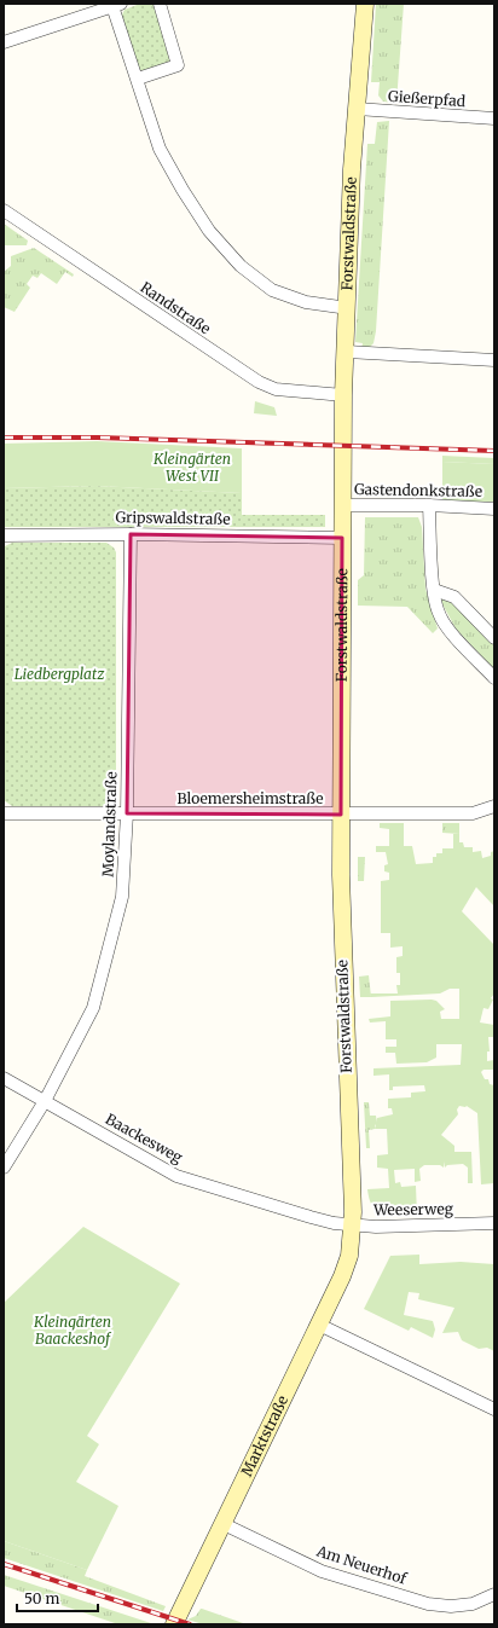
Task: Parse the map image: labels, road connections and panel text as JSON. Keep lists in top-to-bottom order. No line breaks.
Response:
{"streets":{"street":["Gießerpfad","Forstwaldstraße","Randstraße","Gastendonkstraße","Gripswaldstraße","Bloemersheimstraße","Moylandstraße","Baackesweg","Weeserweg","Marktstraße","Am Neuerhof"]},"crossings":[["Gießerpfad","Forstwaldstraße"],["Forstwaldstraße","Randstraße"],["Forstwaldstraße","Gastendonkstraße"],["Forstwaldstraße","Gripswaldstraße"],["Forstwaldstraße","Bloemersheimstraße"],["Forstwaldstraße","Weeserweg"],["Forstwaldstraße","Marktstraße"],["Gripswaldstraße","Moylandstraße"],["Bloemersheimstraße","Moylandstraße"],["Moylandstraße","Baackesweg"],["Baackesweg","Weeserweg"],["Marktstraße","Am Neuerhof"]],"parks":["Kleingärten West VII","Liedbergplatz","Kleingärten Baackeshof"],"scale_bar":"50 m"}
